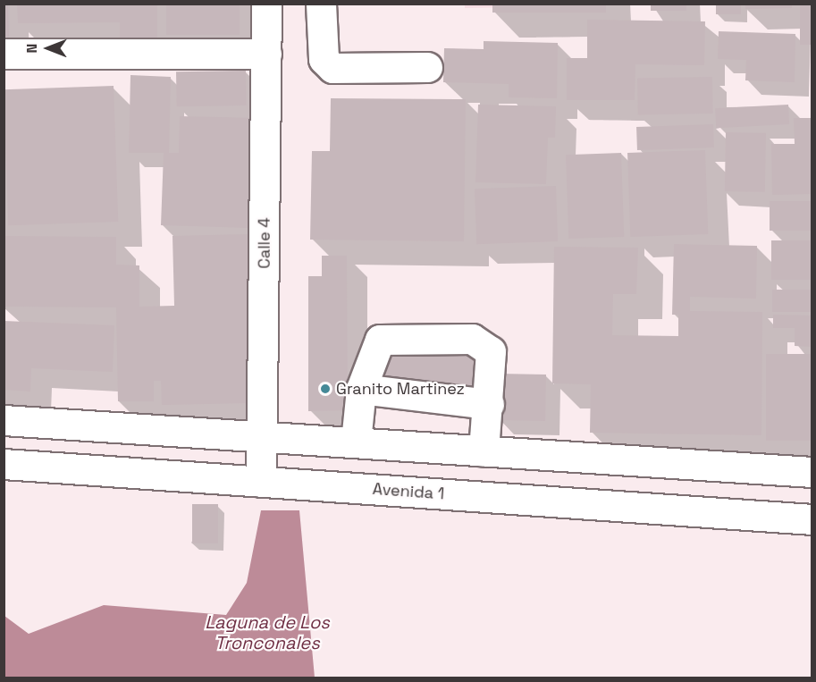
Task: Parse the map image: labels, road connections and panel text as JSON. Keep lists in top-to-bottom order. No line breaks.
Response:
{"streets":{"street":["Calle 4","Avenida 1"]},"crossings":[["Calle 4","Avenida 1"]],"water":["Laguna de Los Tronconales"],"places":["Granito Martinez"],"north":"left"}
